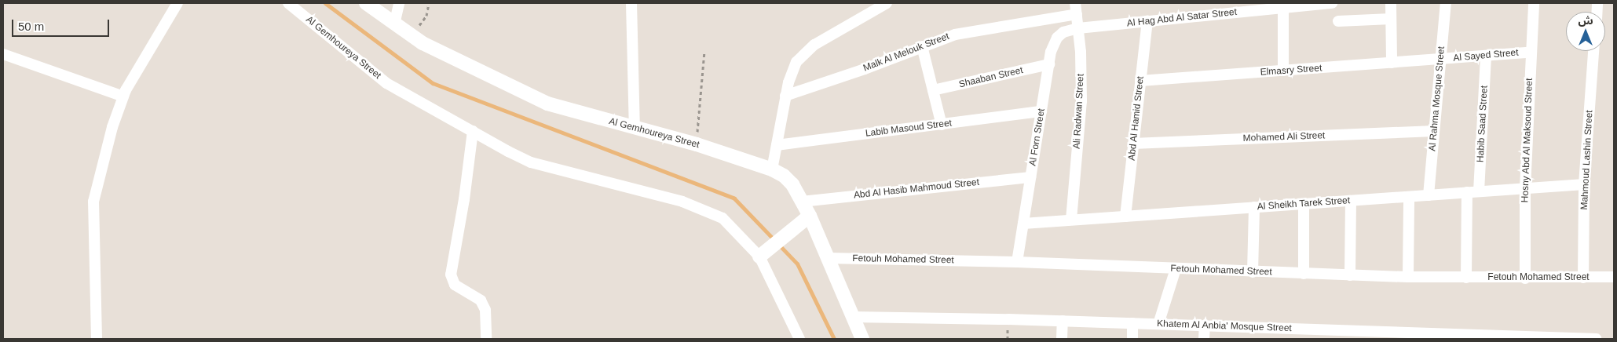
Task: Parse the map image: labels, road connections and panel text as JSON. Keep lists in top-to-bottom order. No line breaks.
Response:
{"streets":{"street":["Al Hag Abd Al Satar Street","Al Gemhoureya Street","Malk Al Melouk Street","Al Sayed Street","Elmasry Street","Shaaban Street","Al Rahma Mosque Street","Ali Radwan Street","Abd Al Hamid Street","Habib Saad Street","Labib Masoud Street","Al Forn Street","Mohamed Ali Street","Hosny Abd Al Maksoud Street","Mahmoud Lashin Street","Abd Al Hasib Mahmoud Street","Al Sheikh Tarek Street","Fetouh Mohamed Street","Khatem Al Anbia' Mosque Street"]},"crossings":[["Al Hag Abd Al Satar Street","Ali Radwan Street"],["Al Hag Abd Al Satar Street","Abd Al Hamid Street"],["Al Hag Abd Al Satar Street","Al Forn Street"],["Al Gemhoureya Street","Abd Al Hasib Mahmoud Street"],["Al Gemhoureya Street","Fetouh Mohamed Street"],["Al Gemhoureya Street","Khatem Al Anbia' Mosque Street"],["Malk Al Melouk Street","Ali Radwan Street"],["Al Sayed Street","Elmasry Street"],["Al Sayed Street","Al Rahma Mosque Street"],["Al Sayed Street","Habib Saad Street"],["Al Sayed Street","Hosny Abd Al Maksoud Street"],["Elmasry Street","Al Rahma Mosque Street"],["Elmasry Street","Abd Al Hamid Street"],["Shaaban Street","Al Forn Street"],["Al Rahma Mosque Street","Mohamed Ali Street"],["Al Rahma Mosque Street","Al Sheikh Tarek Street"],["Ali Radwan Street","Al Forn Street"],["Ali Radwan Street","Al Sheikh Tarek Street"],["Abd Al Hamid Street","Mohamed Ali Street"],["Abd Al Hamid Street","Al Sheikh Tarek Street"],["Habib Saad Street","Al Sheikh Tarek Street"],["Labib Masoud Street","Al Forn Street"],["Al Forn Street","Abd Al Hasib Mahmoud Street"],["Al Forn Street","Al Sheikh Tarek Street"],["Al Forn Street","Fetouh Mohamed Street"],["Hosny Abd Al Maksoud Street","Al Sheikh Tarek Street"],["Hosny Abd Al Maksoud Street","Fetouh Mohamed Street"],["Mahmoud Lashin Street","Al Sheikh Tarek Street"],["Mahmoud Lashin Street","Fetouh Mohamed Street"]],"scale_bar":"50 m","north":"top"}
